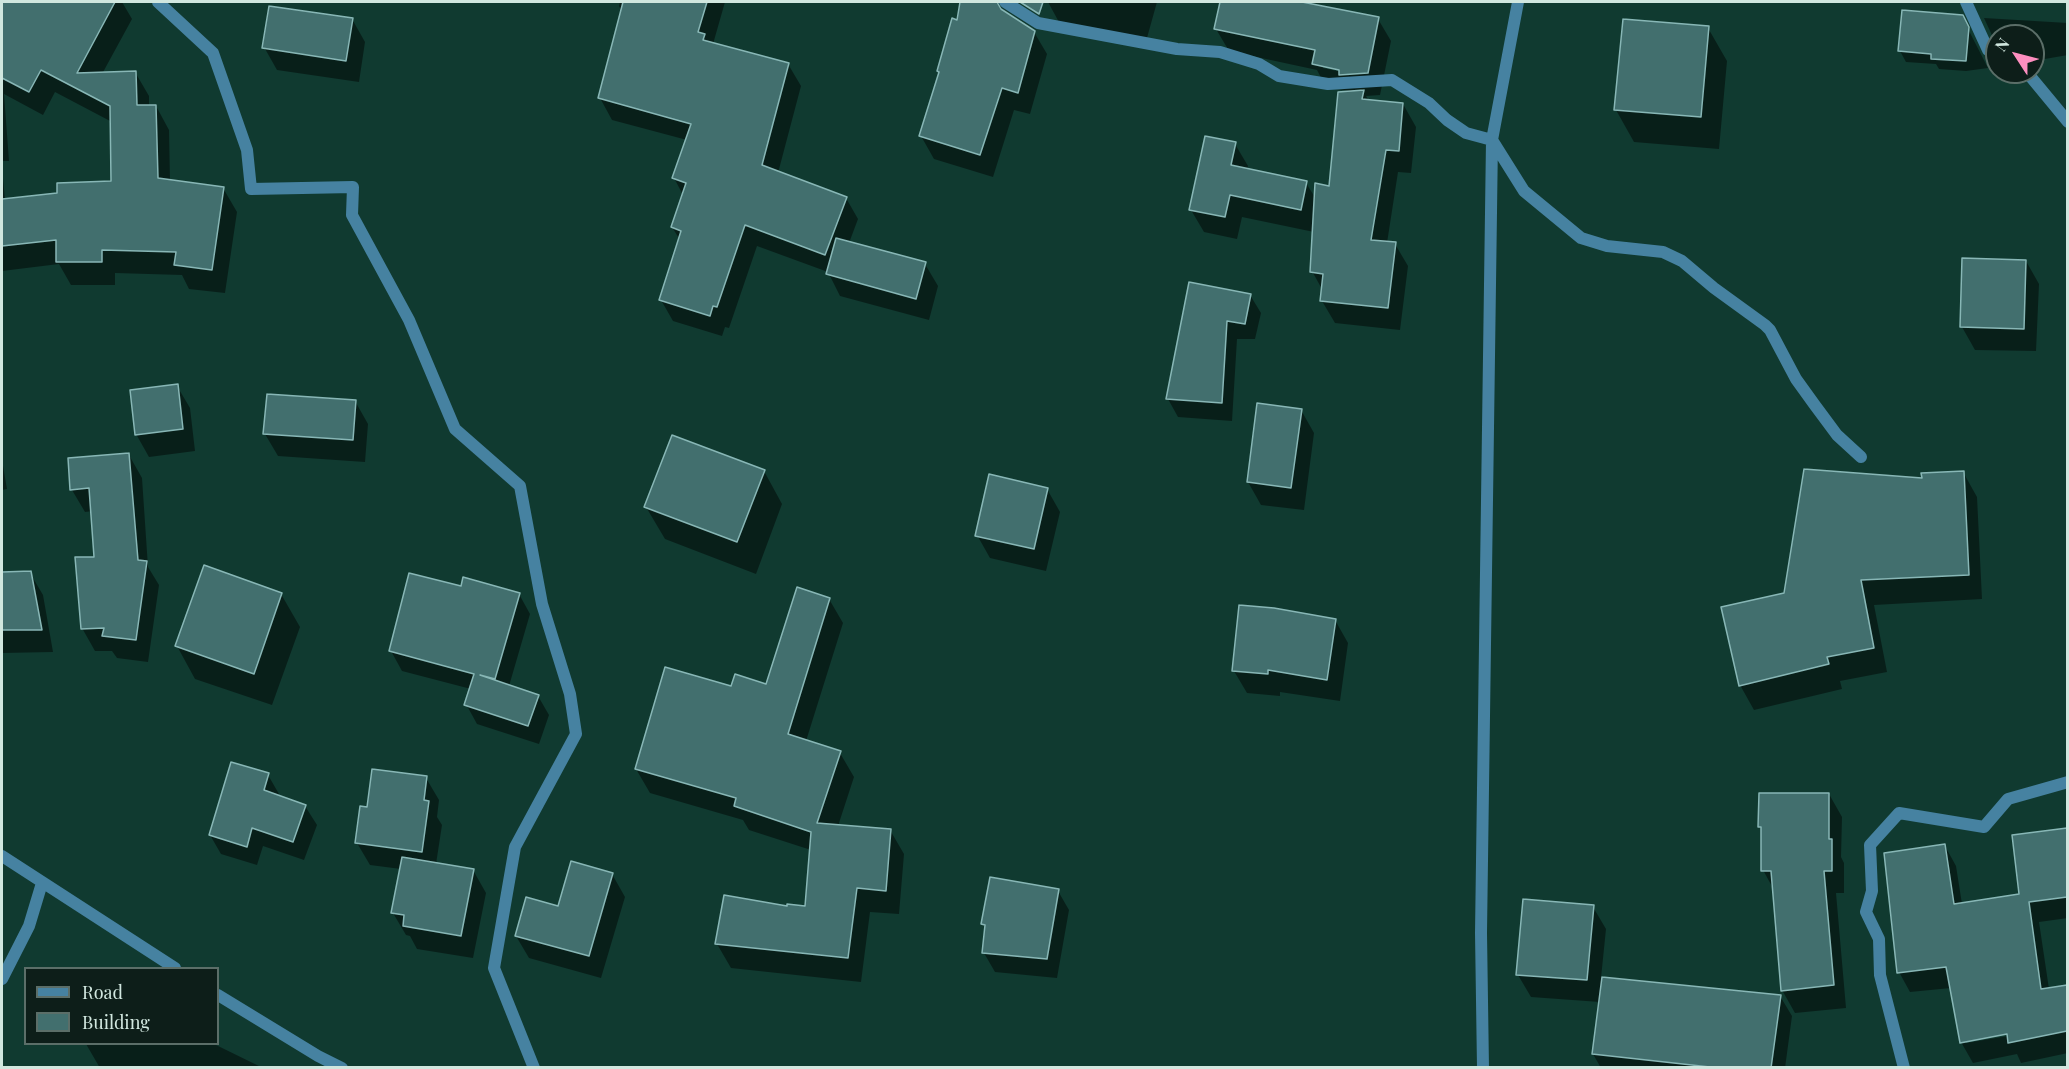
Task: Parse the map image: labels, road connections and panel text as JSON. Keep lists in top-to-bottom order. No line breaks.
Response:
{"legend":["Road","Building"],"north":"top left"}
